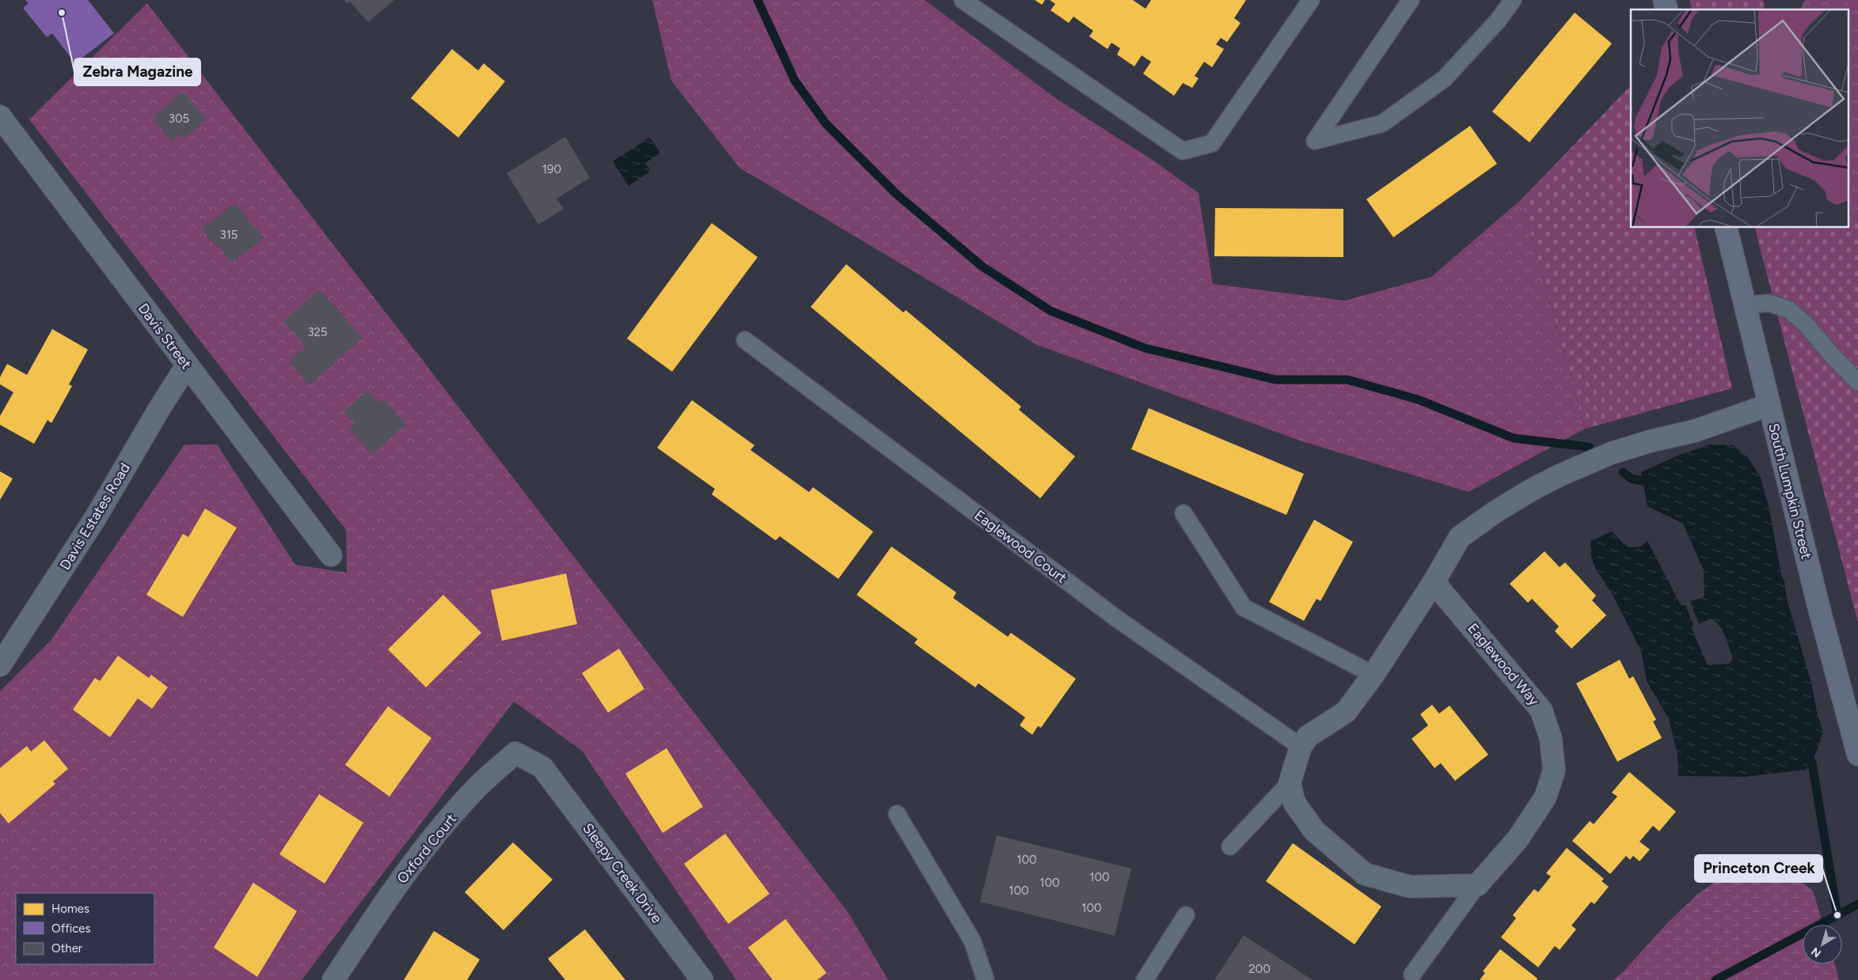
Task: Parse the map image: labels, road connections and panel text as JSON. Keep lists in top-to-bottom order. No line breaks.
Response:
{"streets":{"main road":["South Lumpkin Street"],"street":["Davis Street","Davis Estates Road","Eaglewood Way","Oxford Court","Sleepy Creek Drive"],"lane":["Eaglewood Court"]},"crossings":[["Davis Street","Davis Estates Road"],["Oxford Court","Sleepy Creek Drive"]],"places":["Zebra Magazine","Princeton Creek"],"house_numbers":["305","190","315","325","100","100","100","100","100","200"],"legend":["Homes","Offices","Other"],"north":"bottom left"}
